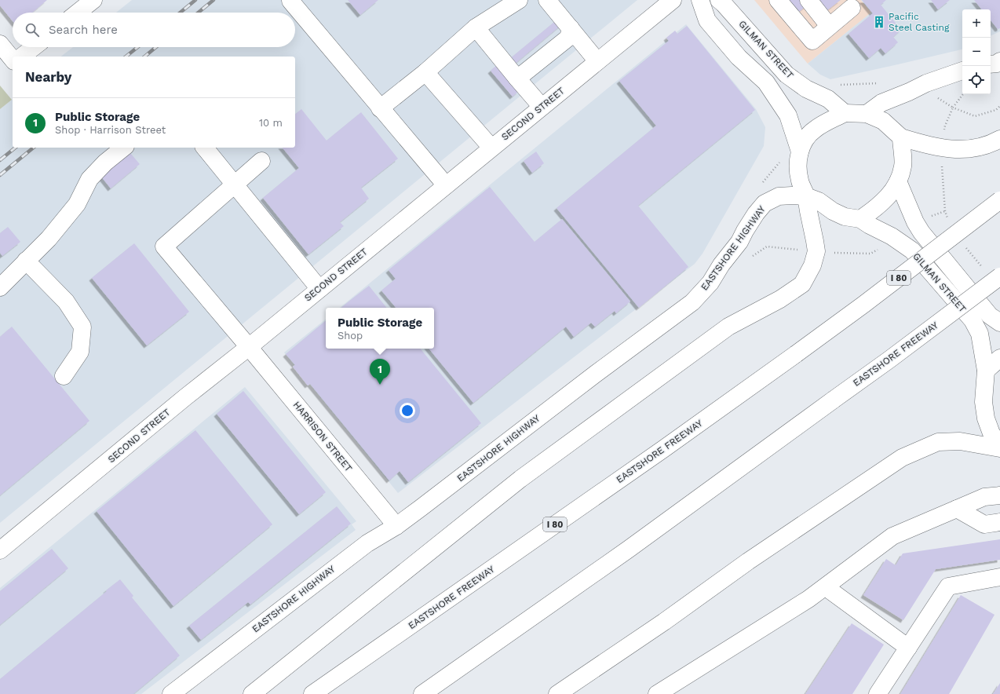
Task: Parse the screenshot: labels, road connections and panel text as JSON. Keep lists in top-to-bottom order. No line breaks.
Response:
{"streets":{"main road":["GILMAN STREET","SECOND STREET","EASTSHORE HIGHWAY","I 80","EASTSHORE FREEWAY","HARRISON STREET"]},"crossings":[["GILMAN STREET","EASTSHORE HIGHWAY"],["SECOND STREET","HARRISON STREET"],["EASTSHORE HIGHWAY","HARRISON STREET"]],"places":{"building":["Pacific Steel Casting"]},"page":{"map_buttons":["+","−"],"search":"Search here","heading":"Nearby","list":[{"mark":"1","name":"Public Storage","note":"Shop · Harrison Street","value":"10 m"}],"popup":["Public Storage","Shop"],"pins":"1"}}
